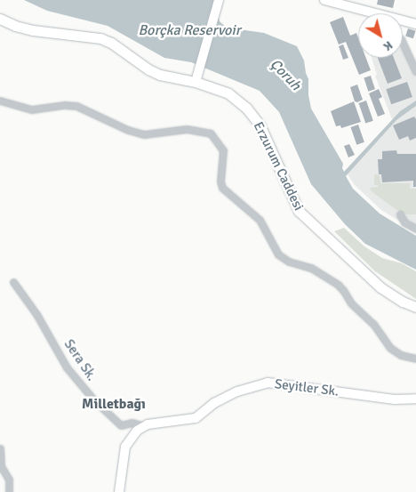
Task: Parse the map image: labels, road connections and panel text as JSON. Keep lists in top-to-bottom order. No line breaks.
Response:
{"streets":{"main road":["Erzurum Caddesi"],"street":["Sera Sk.","Seyitler Sk."]},"crossings":[["Sera Sk.","Seyitler Sk."]],"districts":["Milletbağı"],"water":["Borçka Reservoir","Çoruh"],"north":"bottom right"}
